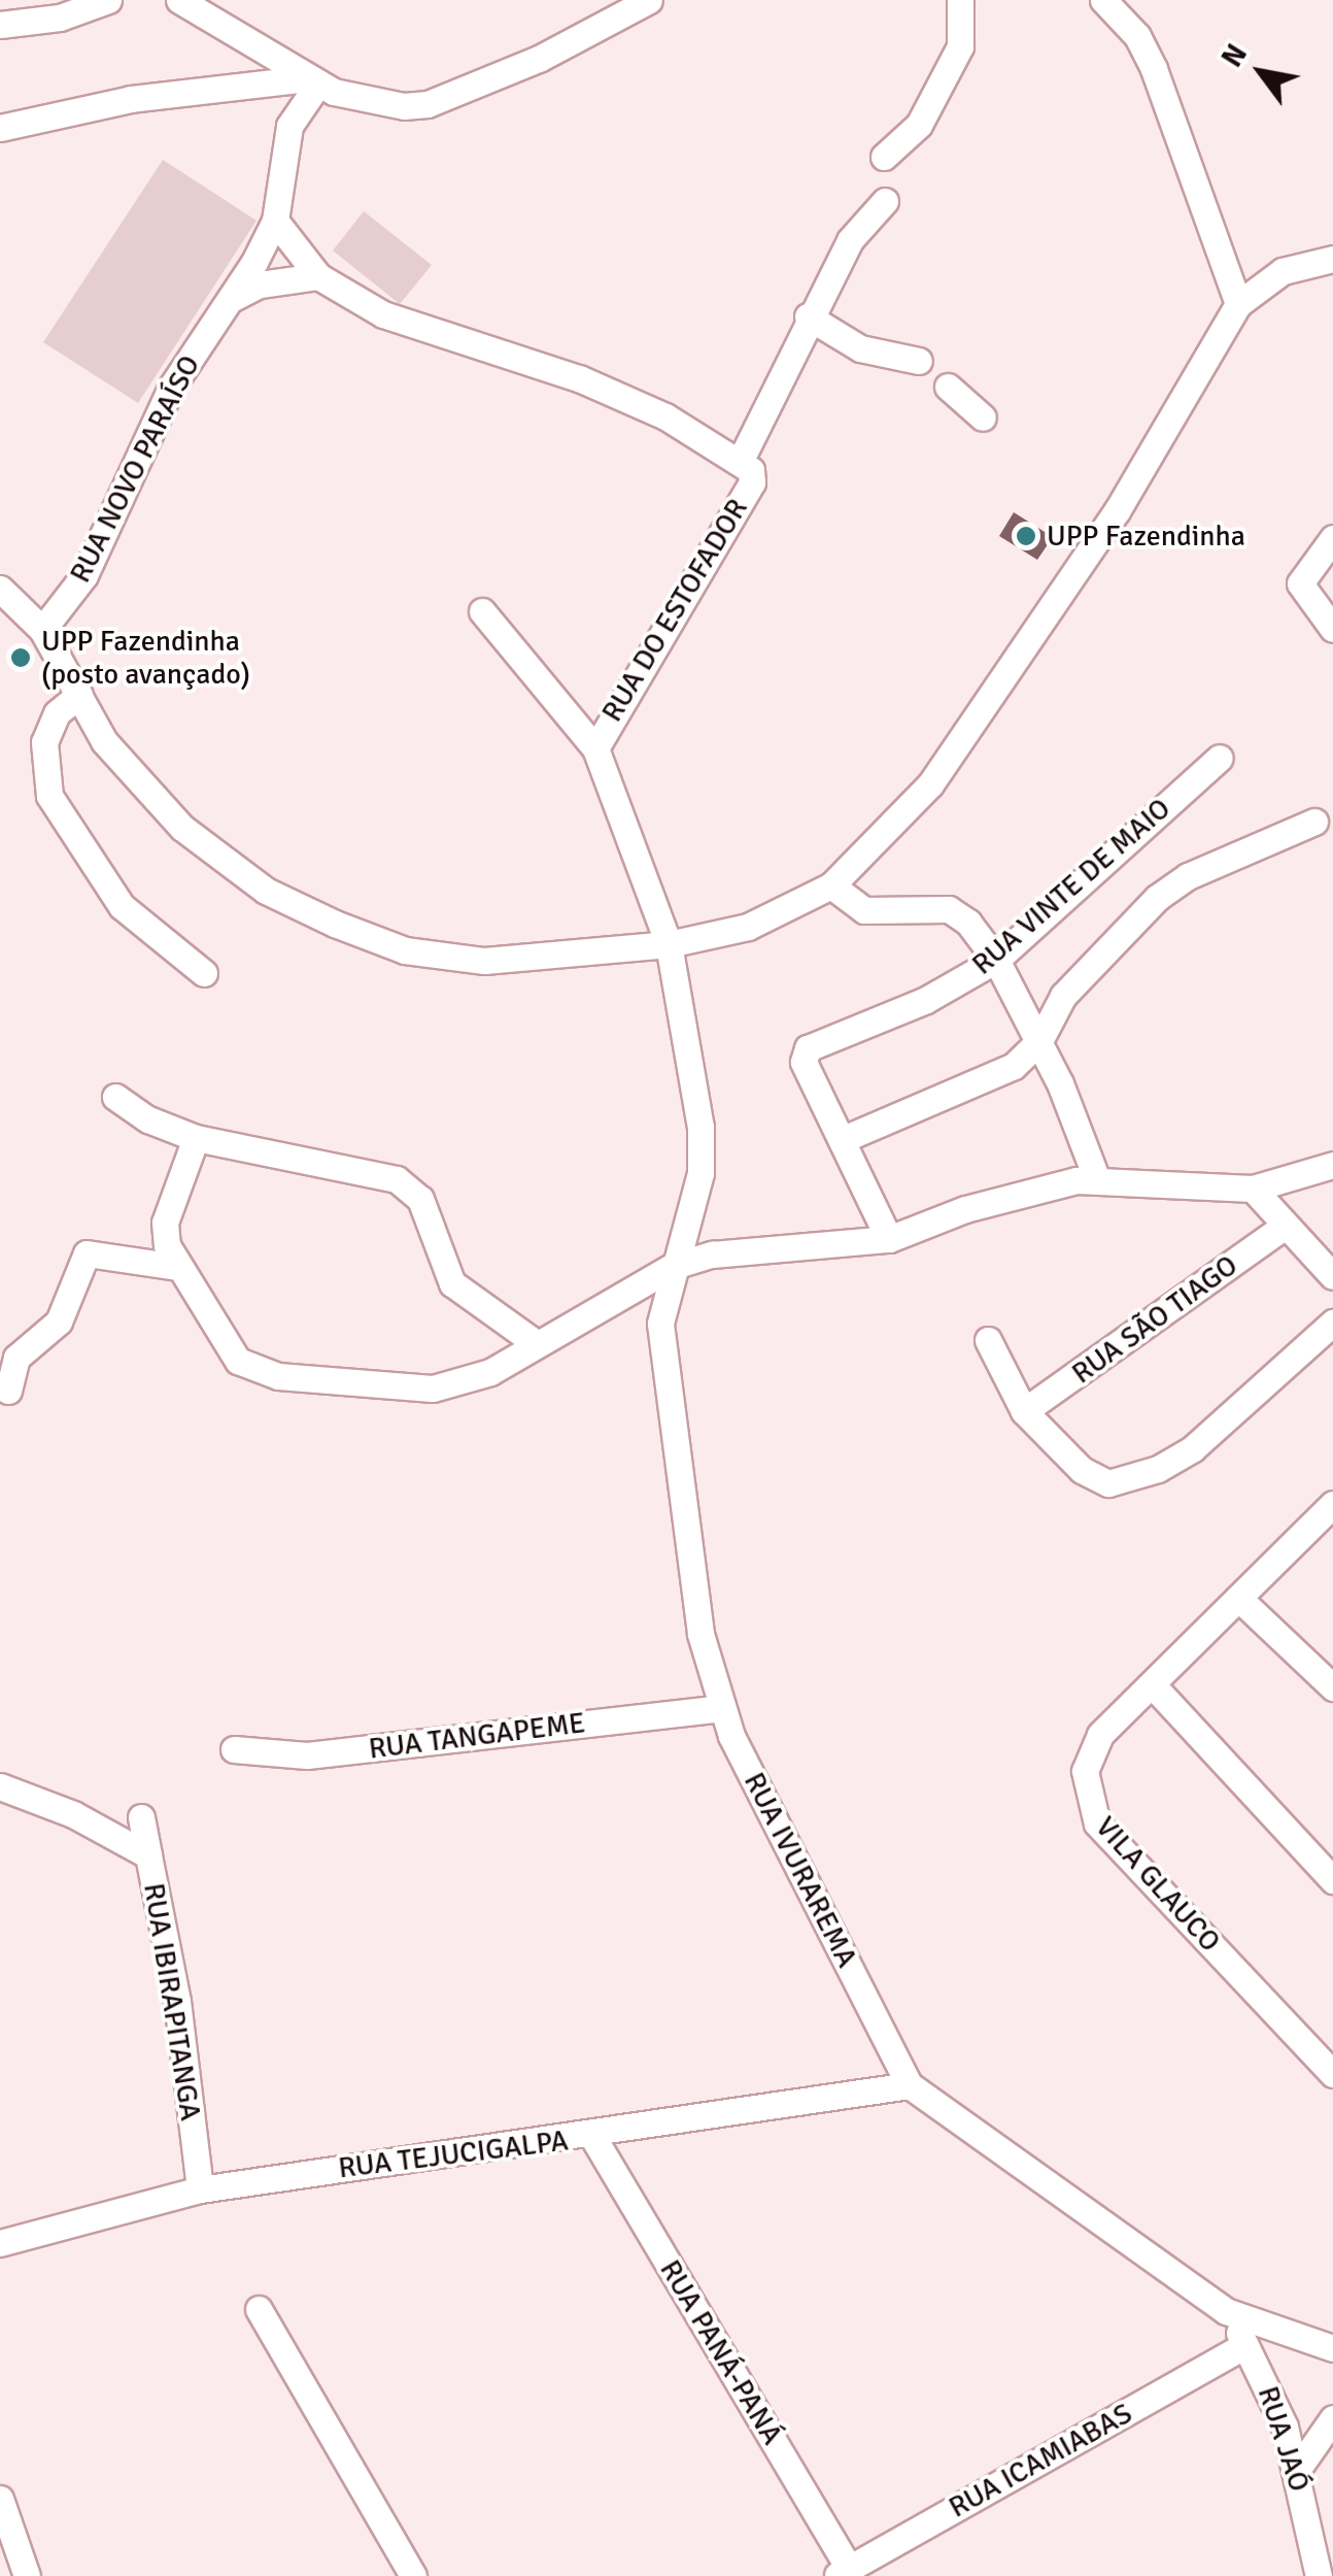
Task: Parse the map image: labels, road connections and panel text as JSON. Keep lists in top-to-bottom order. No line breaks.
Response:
{"streets":{"street":["RUA NOVO PARAÍSO","RUA DO ESTOFADOR","RUA VINTE DE MAIO","RUA SÃO TIAGO","RUA TANGAPEME","RUA IVURAREMA","VILA GLAUCO","RUA IBIRAPITANGA","RUA TEJUCIGALPA","RUA PANÁ-PANÁ","RUA JAÓ","RUA ICAMIABAS"]},"crossings":[["RUA DO ESTOFADOR","RUA IVURAREMA"],["RUA TANGAPEME","RUA IVURAREMA"],["RUA IVURAREMA","RUA TEJUCIGALPA"],["RUA IVURAREMA","RUA JAÓ"],["RUA IBIRAPITANGA","RUA TEJUCIGALPA"],["RUA TEJUCIGALPA","RUA PANÁ-PANÁ"],["RUA PANÁ-PANÁ","RUA ICAMIABAS"],["RUA JAÓ","RUA ICAMIABAS"]],"places":["UPP Fazendinha","UPP Fazendinha (posto avançado)"],"north":"top left"}
